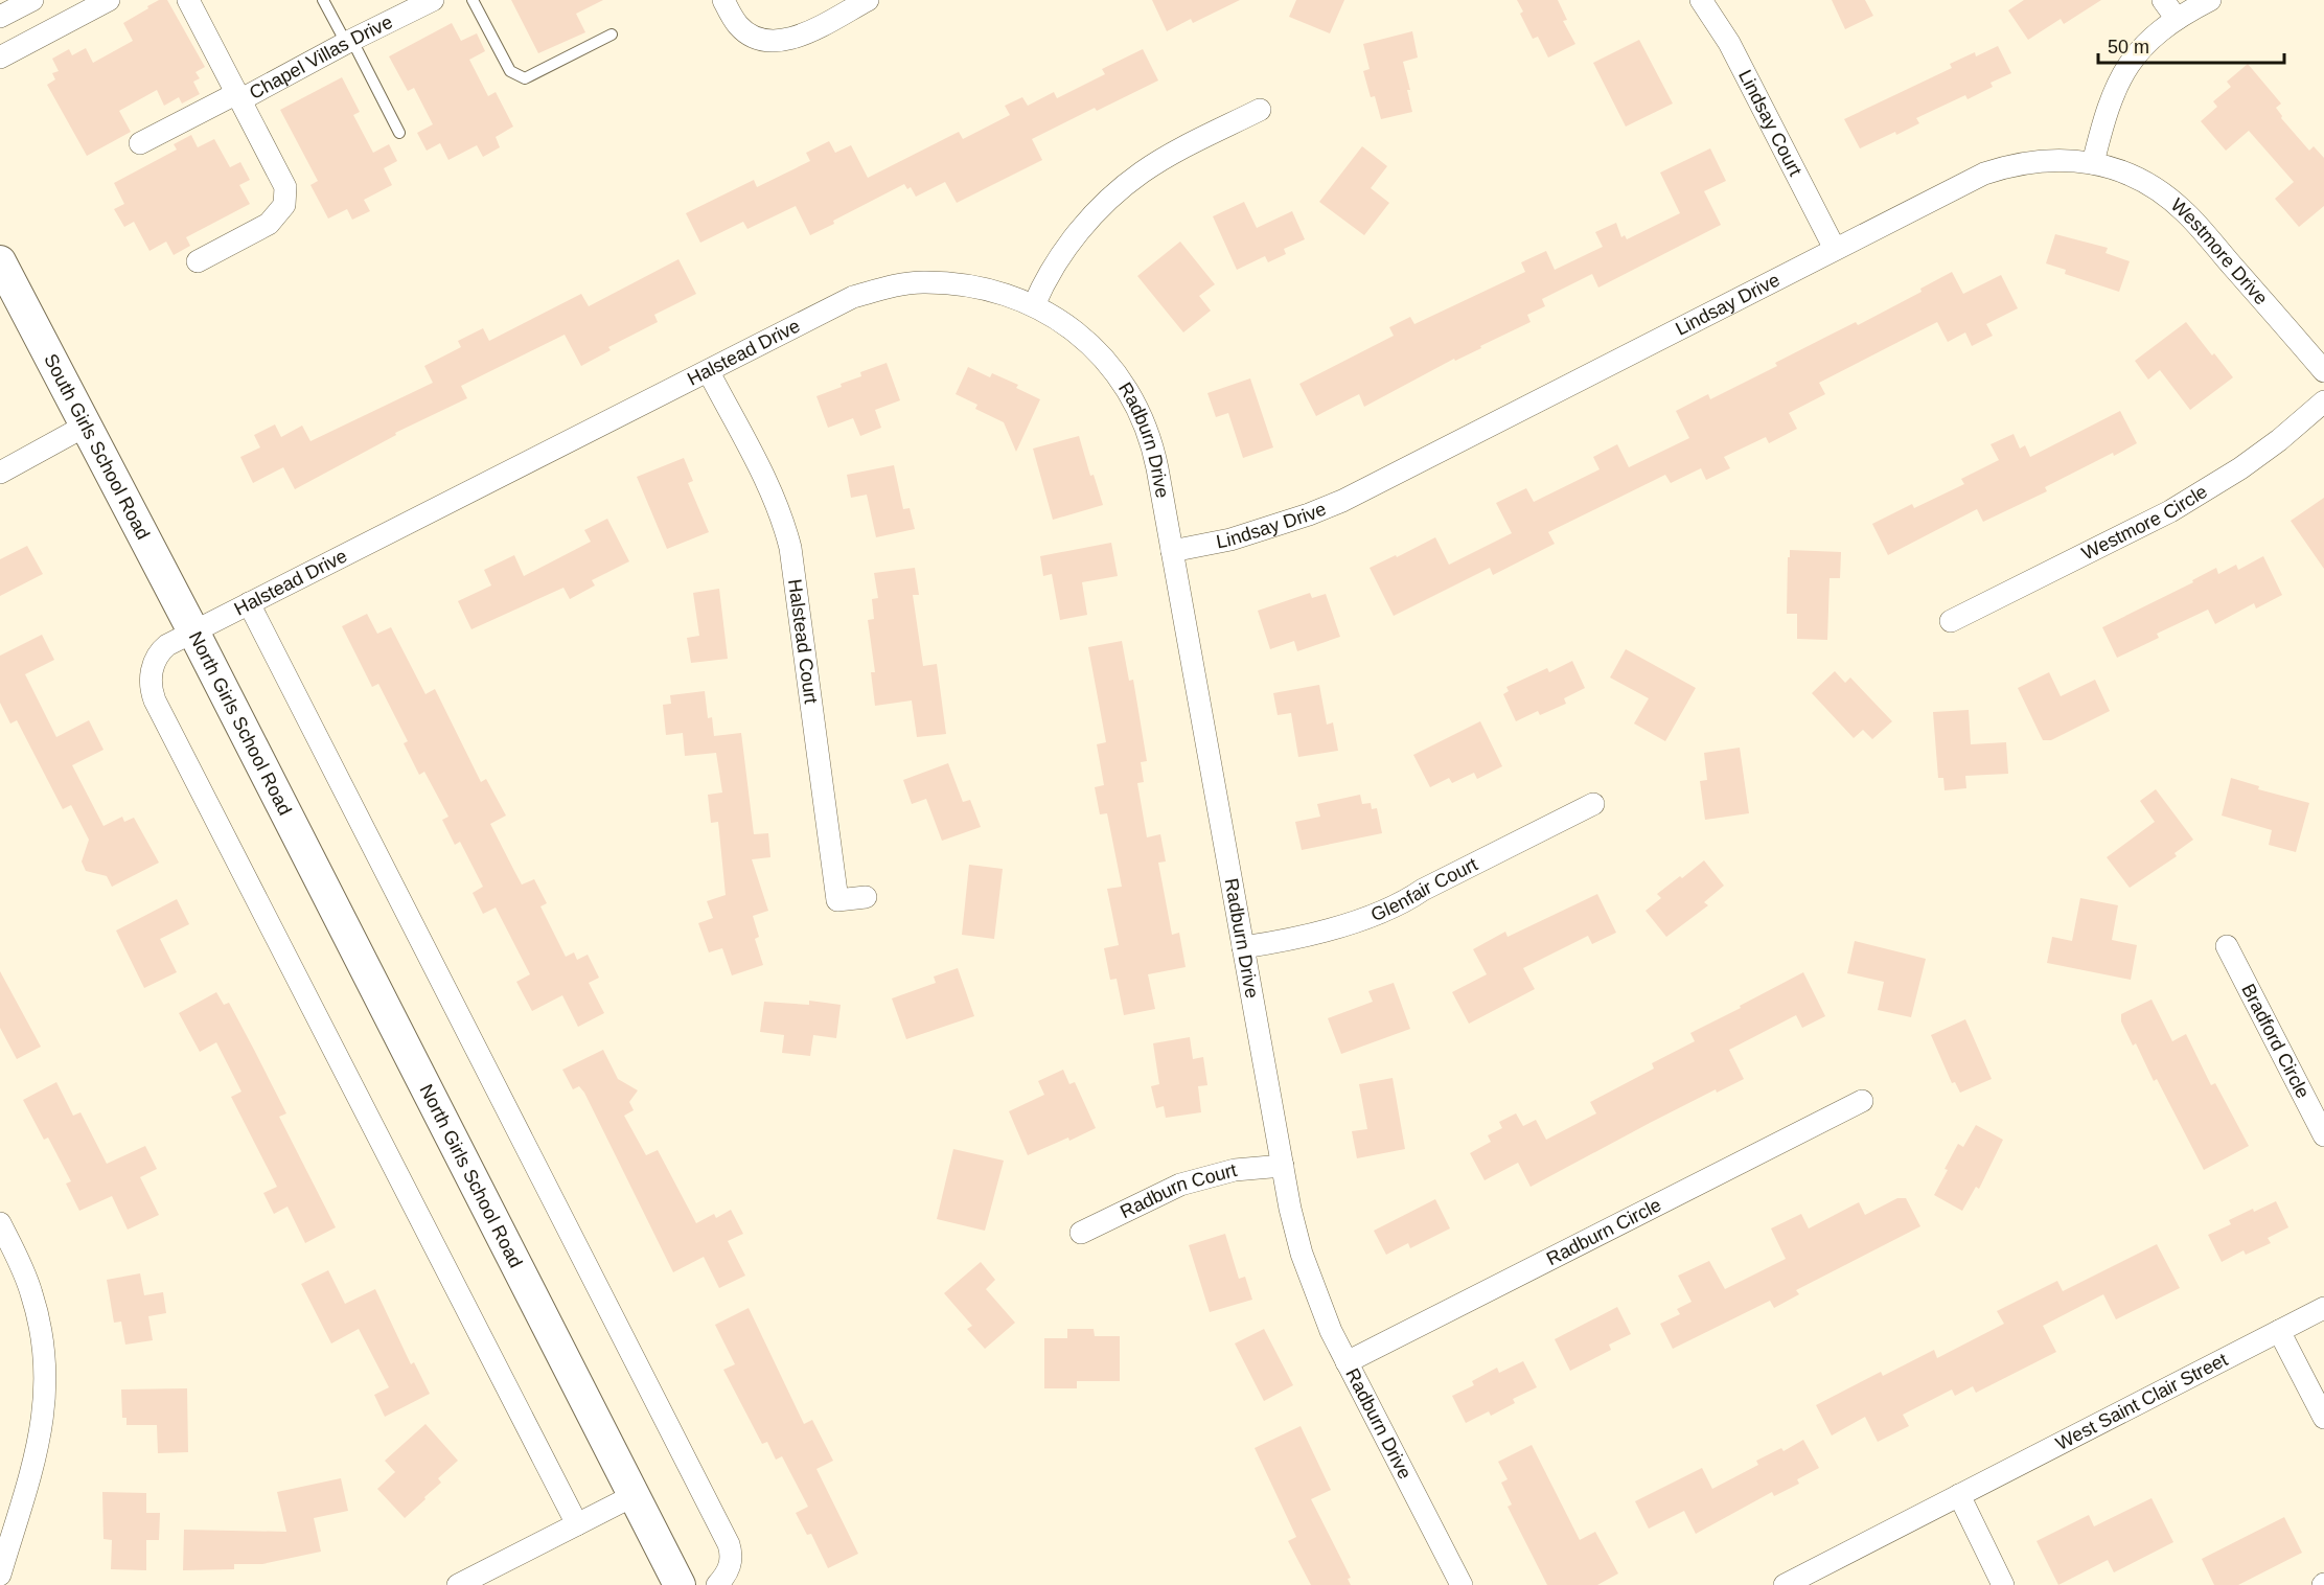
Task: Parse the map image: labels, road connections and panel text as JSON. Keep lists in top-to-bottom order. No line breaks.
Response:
{"streets":{"main road":["South Girls School Road","North Girls School Road"],"street":["Chapel Villas Drive","Lindsay Court","Westmore Drive","Lindsay Drive","Halstead Drive","Radburn Drive","Westmore Circle","Halstead Court","Glenfair Court","Bradford Circle","Radburn Court","Radburn Circle","West Saint Clair Street"]},"crossings":[["Lindsay Court","Lindsay Drive"],["Westmore Drive","Lindsay Drive"],["Lindsay Drive","Radburn Drive"],["Halstead Drive","Radburn Drive"],["Halstead Drive","South Girls School Road"],["Halstead Drive","Halstead Court"],["Halstead Drive","North Girls School Road"],["Radburn Drive","Glenfair Court"],["Radburn Drive","Radburn Court"],["Radburn Drive","Radburn Circle"],["South Girls School Road","North Girls School Road"]],"scale_bar":"50 m"}
